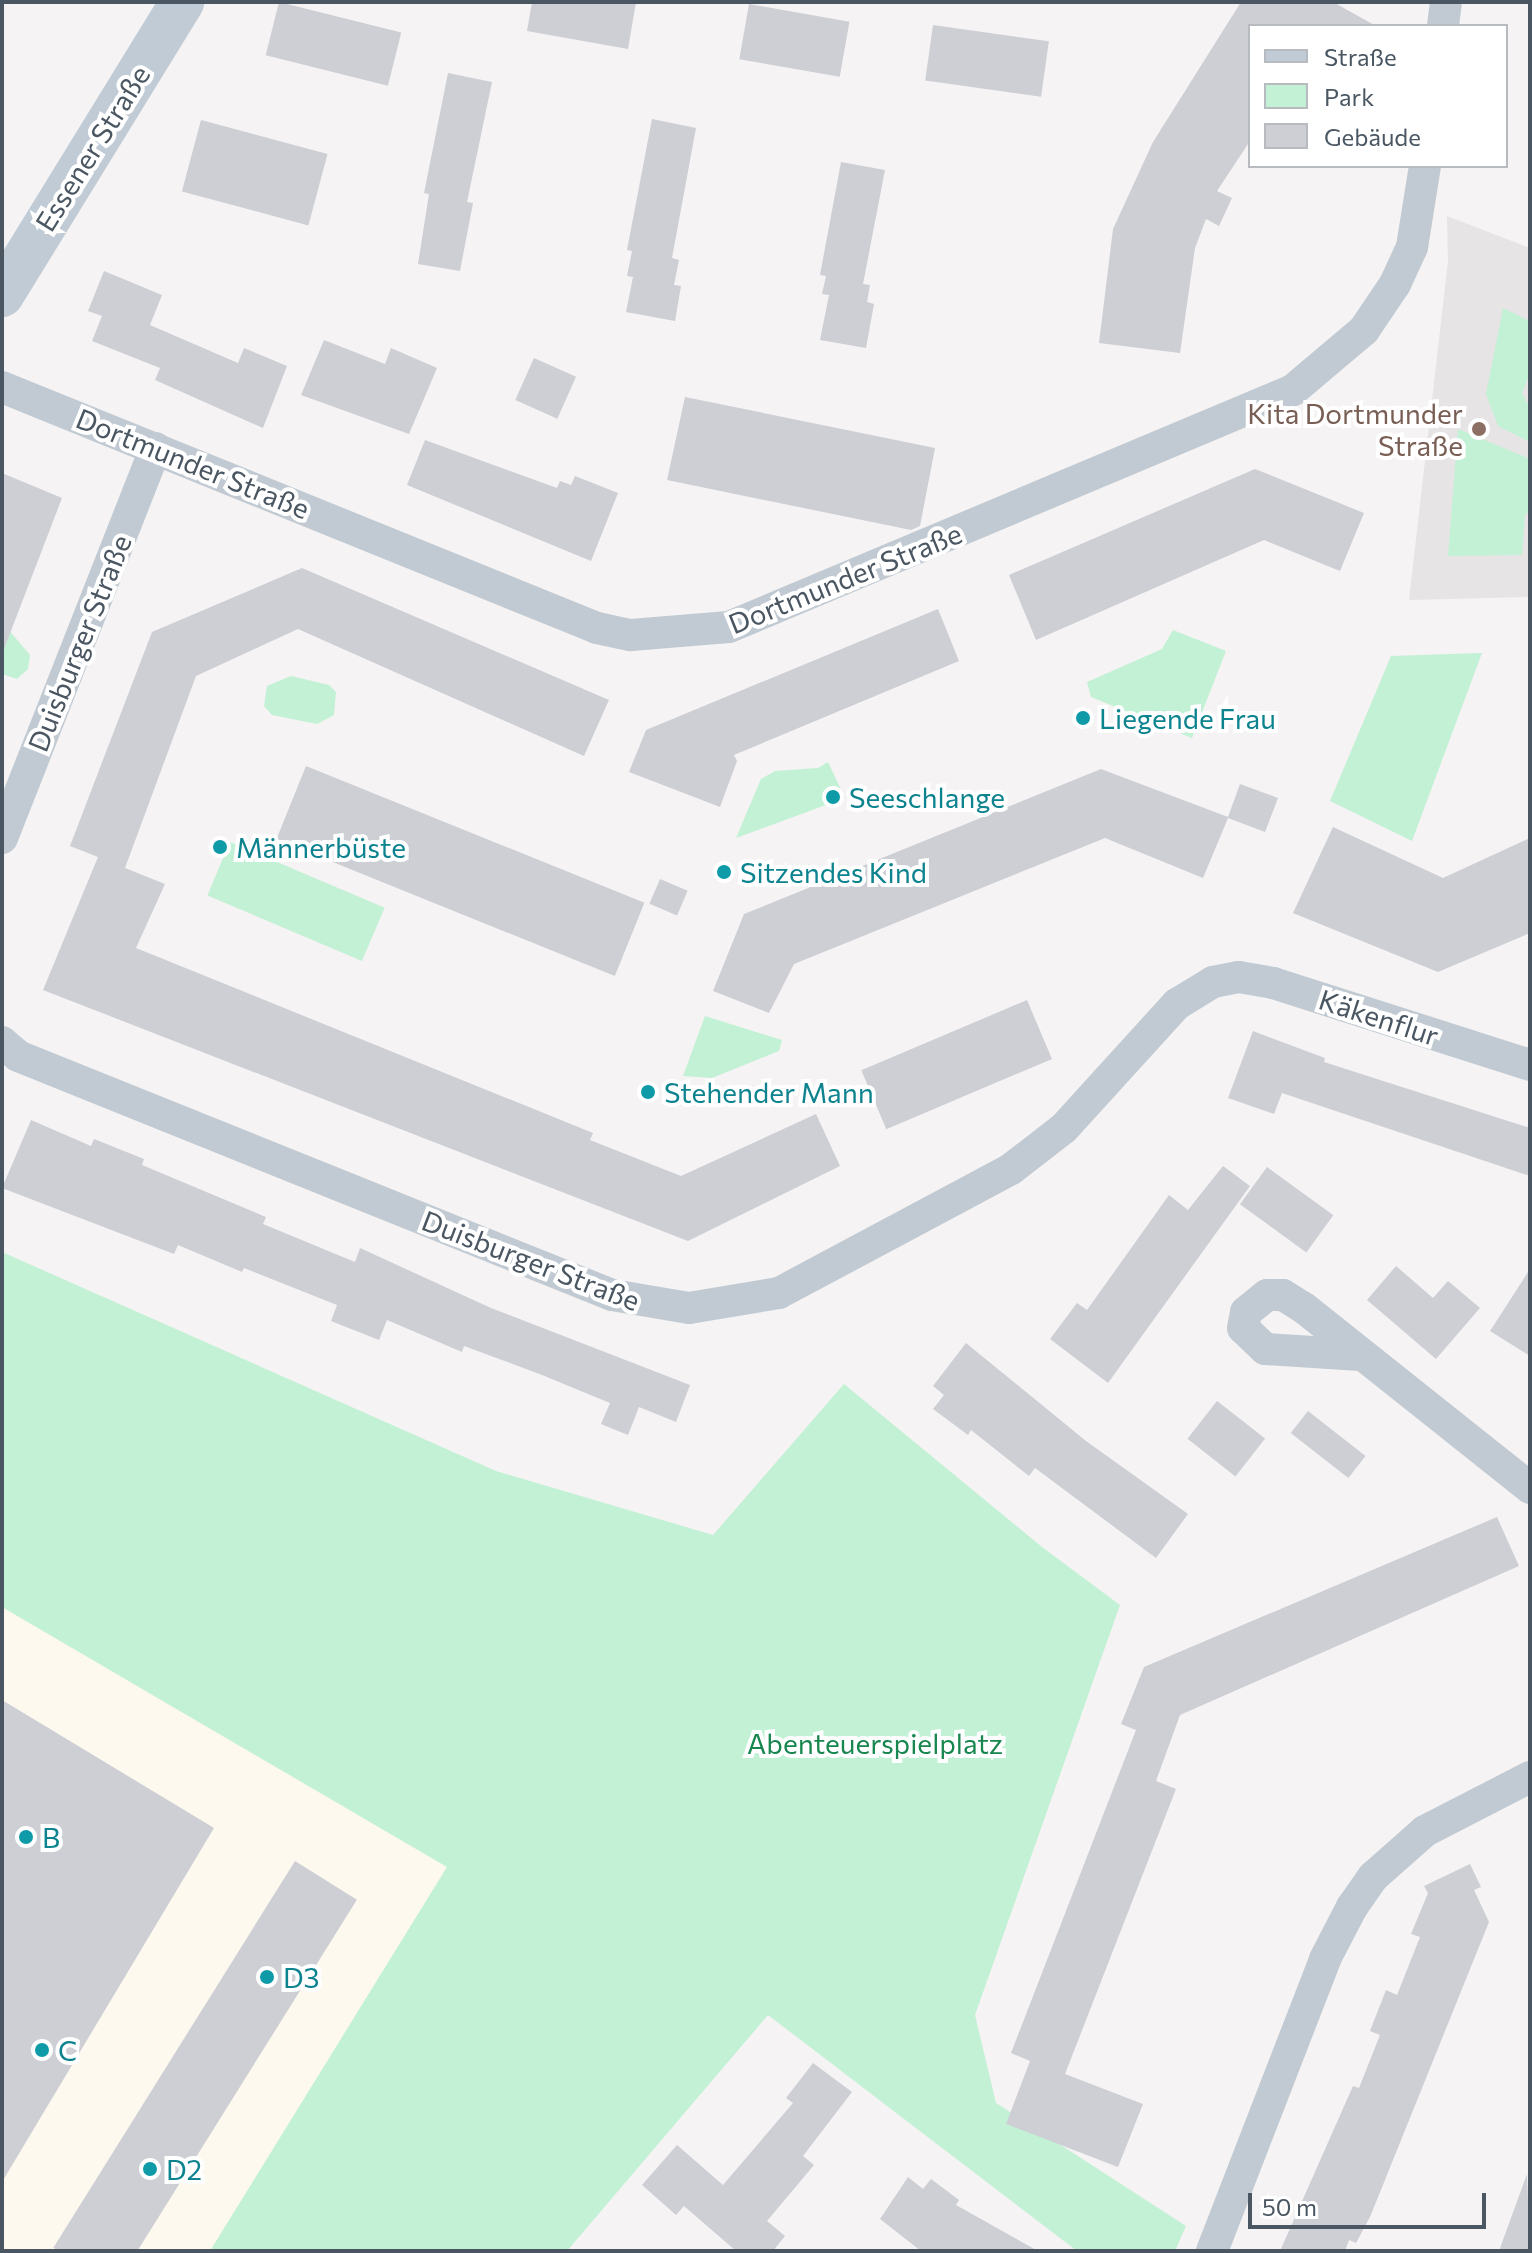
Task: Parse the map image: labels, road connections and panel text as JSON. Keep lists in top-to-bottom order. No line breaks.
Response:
{"streets":{"street":["Essener Straße","Dortmunder Straße","Duisburger Straße","Käkenflur"]},"crossings":[["Dortmunder Straße","Duisburger Straße"],["Duisburger Straße","Käkenflur"]],"parks":["Abenteuerspielplatz"],"places":["Kita Dortmunder Straße","Liegende Frau","Seeschlange","Männerbüste","Sitzendes Kind","Stehender Mann","B","D3","C","D2"],"legend":["Straße","Park","Gebäude"],"scale_bar":"50 m"}
